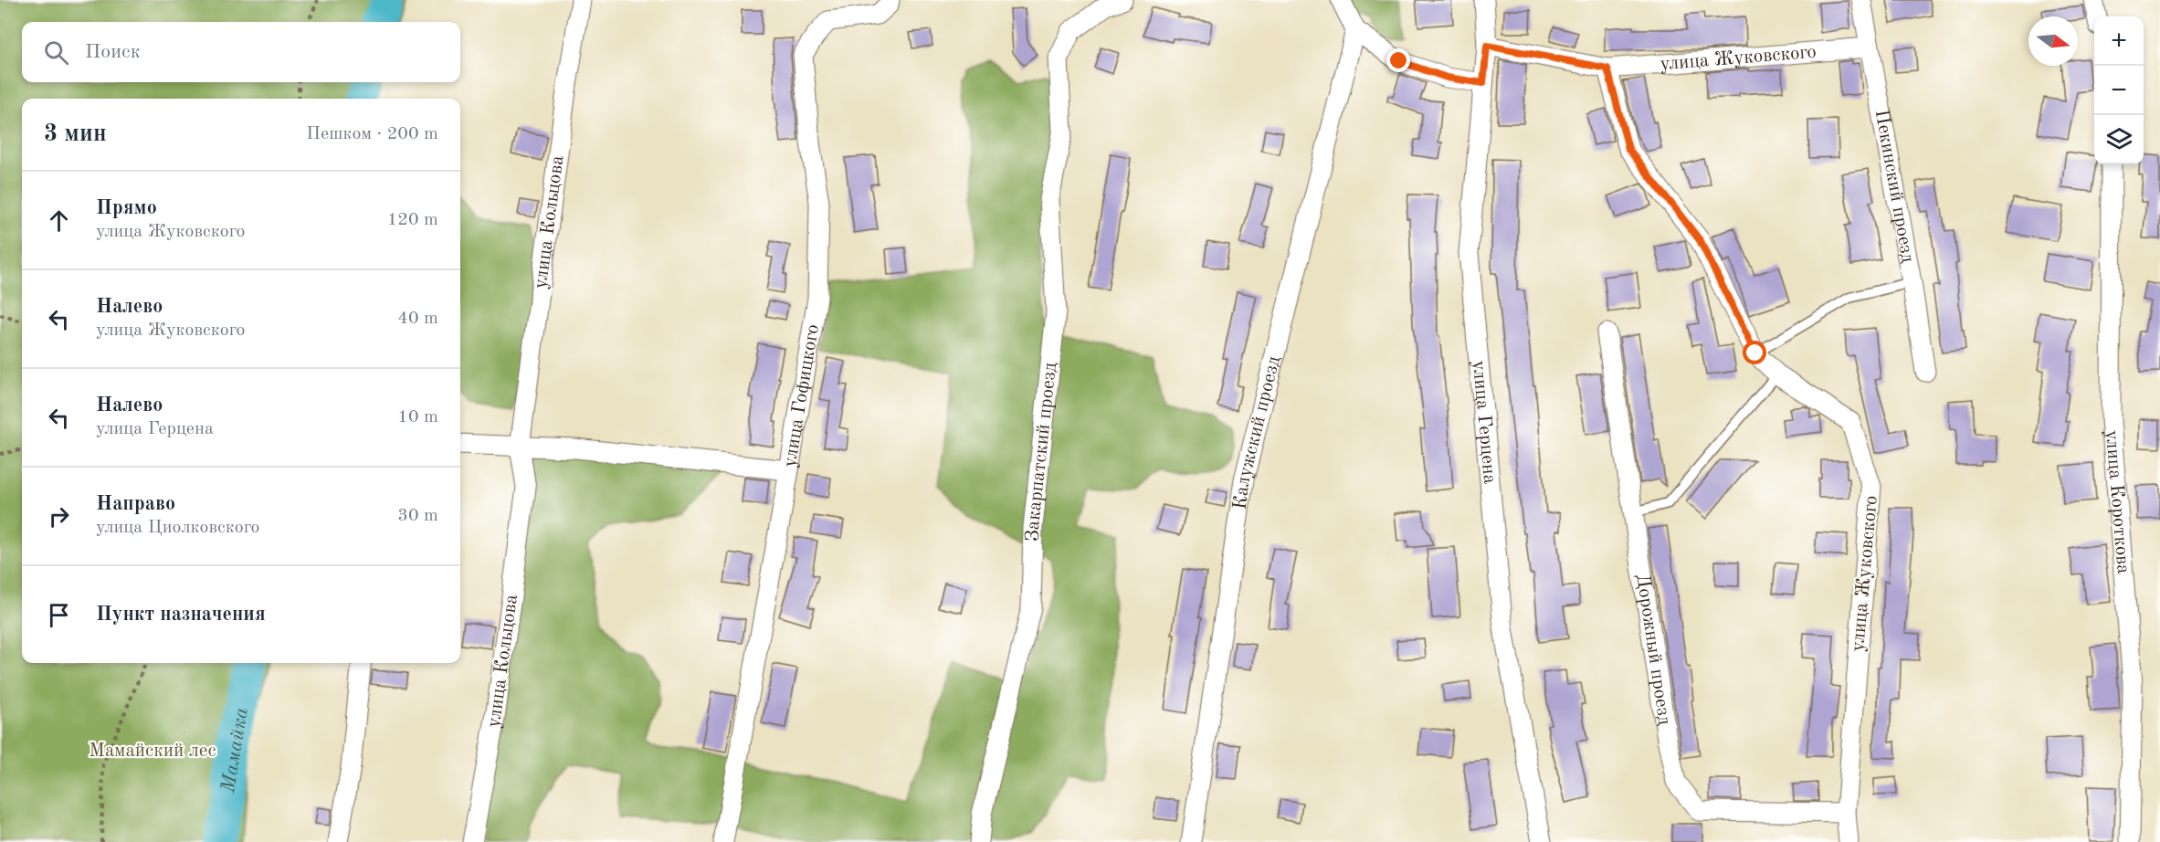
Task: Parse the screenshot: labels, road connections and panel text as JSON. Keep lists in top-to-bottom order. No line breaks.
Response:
{"streets":{"street":["улица Жуковского","Пекинский проезд","улица Кольцова","улица Гофицкого","улица Герцена","Калужский проезд","Закарпатский проезд","улица Короткова","Дорожный проезд"]},"crossings":[["улица Жуковского","Пекинский проезд"],["улица Жуковского","улица Герцена"],["улица Жуковского","Дорожный проезд"]],"water":["Мамайка"],"parks":["Мамайский лес"],"north":"right","page":{"map_buttons":["+","−"],"search":"Поиск","heading":["3 мин","Пешком · 200 m"],"list":[["Прямо","улица Жуковского","120 m"],["Налево","улица Жуковского","40 m"],["Налево","улица Герцена","10 m"],["Направо","улица Циолковского","30 m"],"Пункт назначения"]}}
